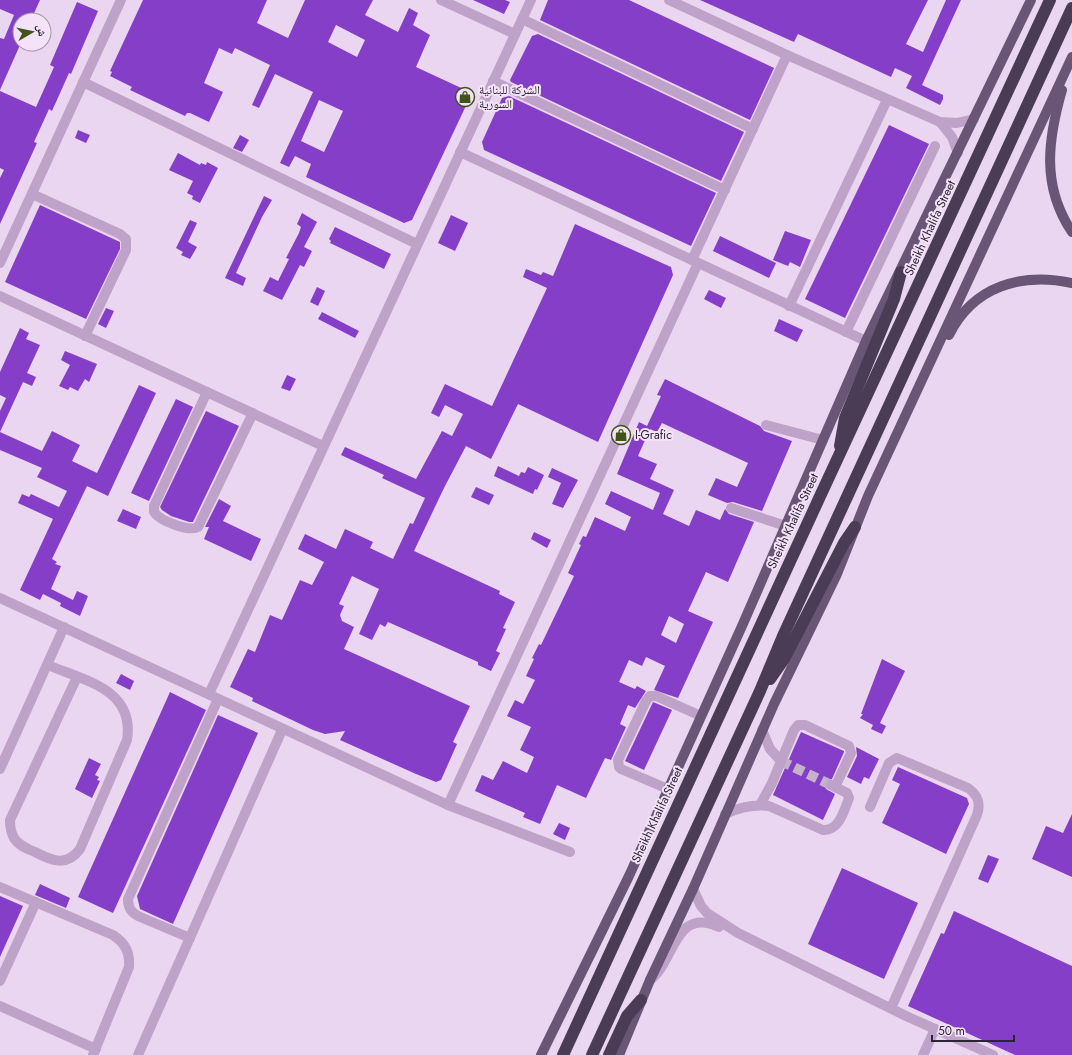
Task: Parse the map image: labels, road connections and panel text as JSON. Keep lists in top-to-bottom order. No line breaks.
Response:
{"streets":{"highway":["Sheikh Khalifa Street"]},"places":{"shop":["الشركة للبنانية السورية","I-Grafic"]},"scale_bar":"50 m","north":"right"}
